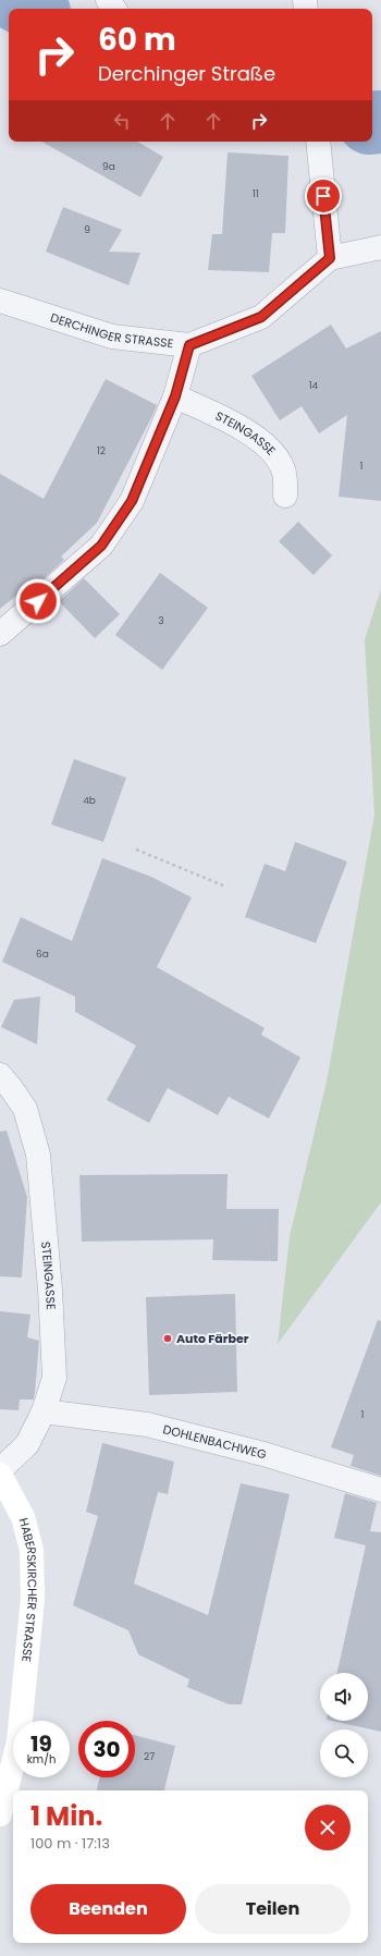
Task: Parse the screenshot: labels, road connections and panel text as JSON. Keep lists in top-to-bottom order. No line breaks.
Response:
{"streets":{"street":["DERCHINGER STRASSE","STEINGASSE","DOHLENBACHWEG","HABERSKIRCHER STRASSE"]},"crossings":[["STEINGASSE","DOHLENBACHWEG"]],"places":["Auto Färber"],"house_numbers":["9a","11","9","14","12","1","3","4b","6a","1","27"],"page":{"turn":["60 m","Derchinger Straße"],"speed":"19 km/h","limit":"30","heading":["1 Min.","100 m · 17:13"],"buttons":["Beenden","Teilen"]}}
